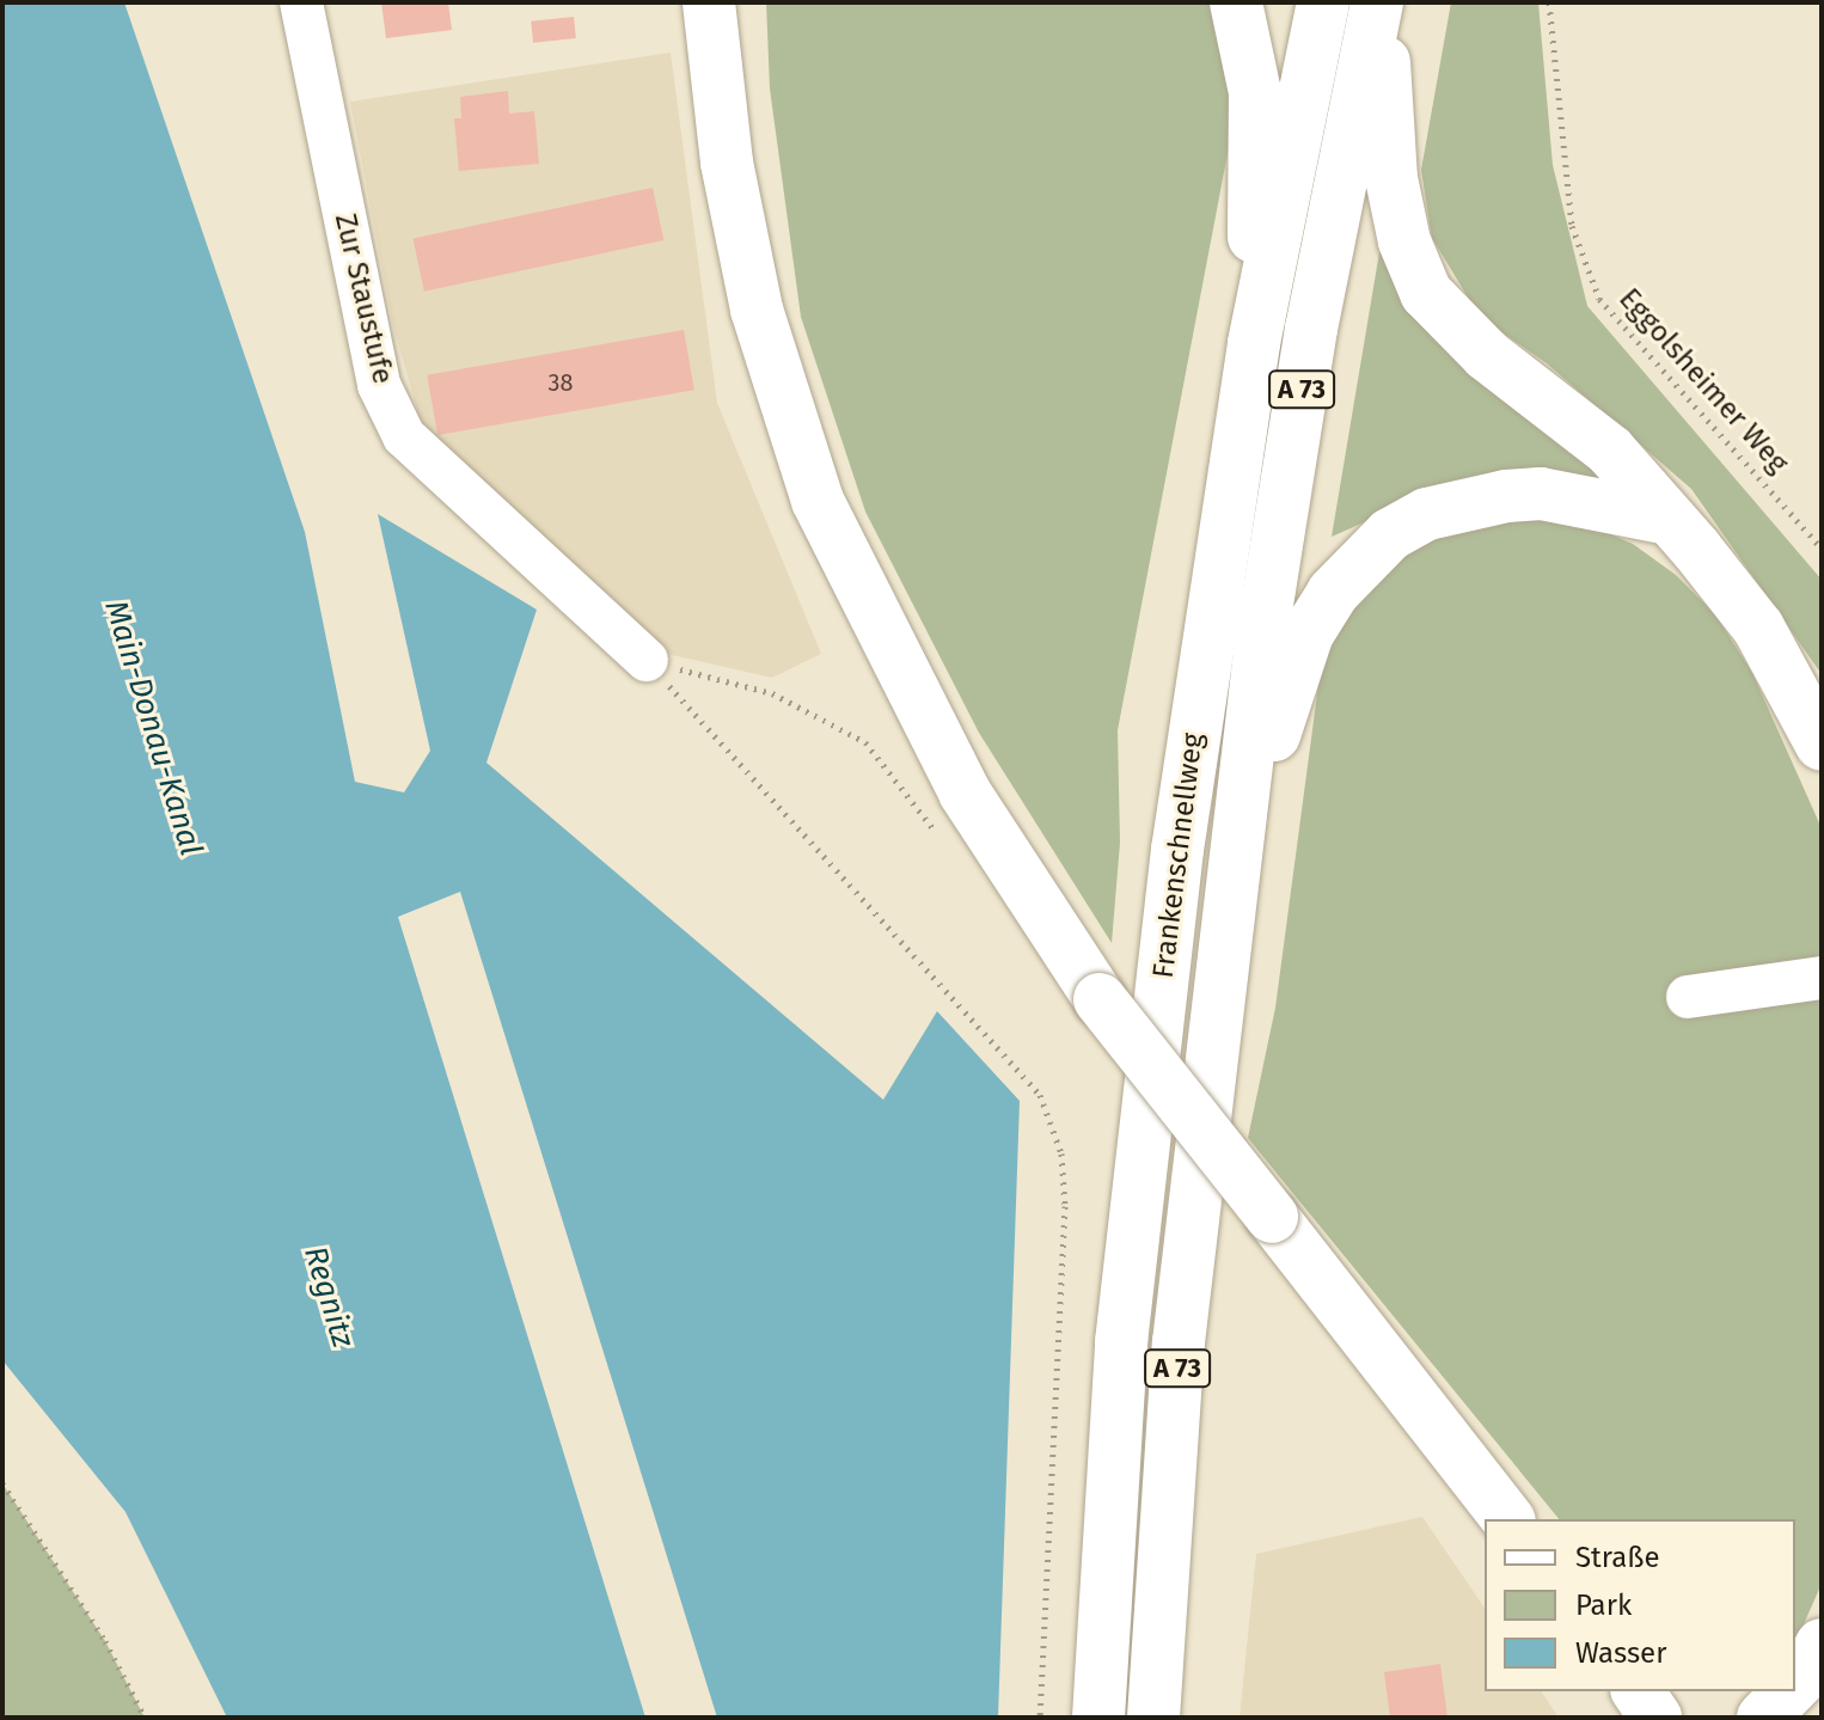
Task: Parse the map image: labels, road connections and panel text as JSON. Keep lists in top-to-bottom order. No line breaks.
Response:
{"streets":{"main road":["A 73","Frankenschnellweg"],"street":["Zur Staustufe"],"path":["Eggolsheimer Weg"]},"water":["Main-Donau-Kanal","Regnitz"],"house_numbers":["38"],"legend":["Straße","Park","Wasser"]}
